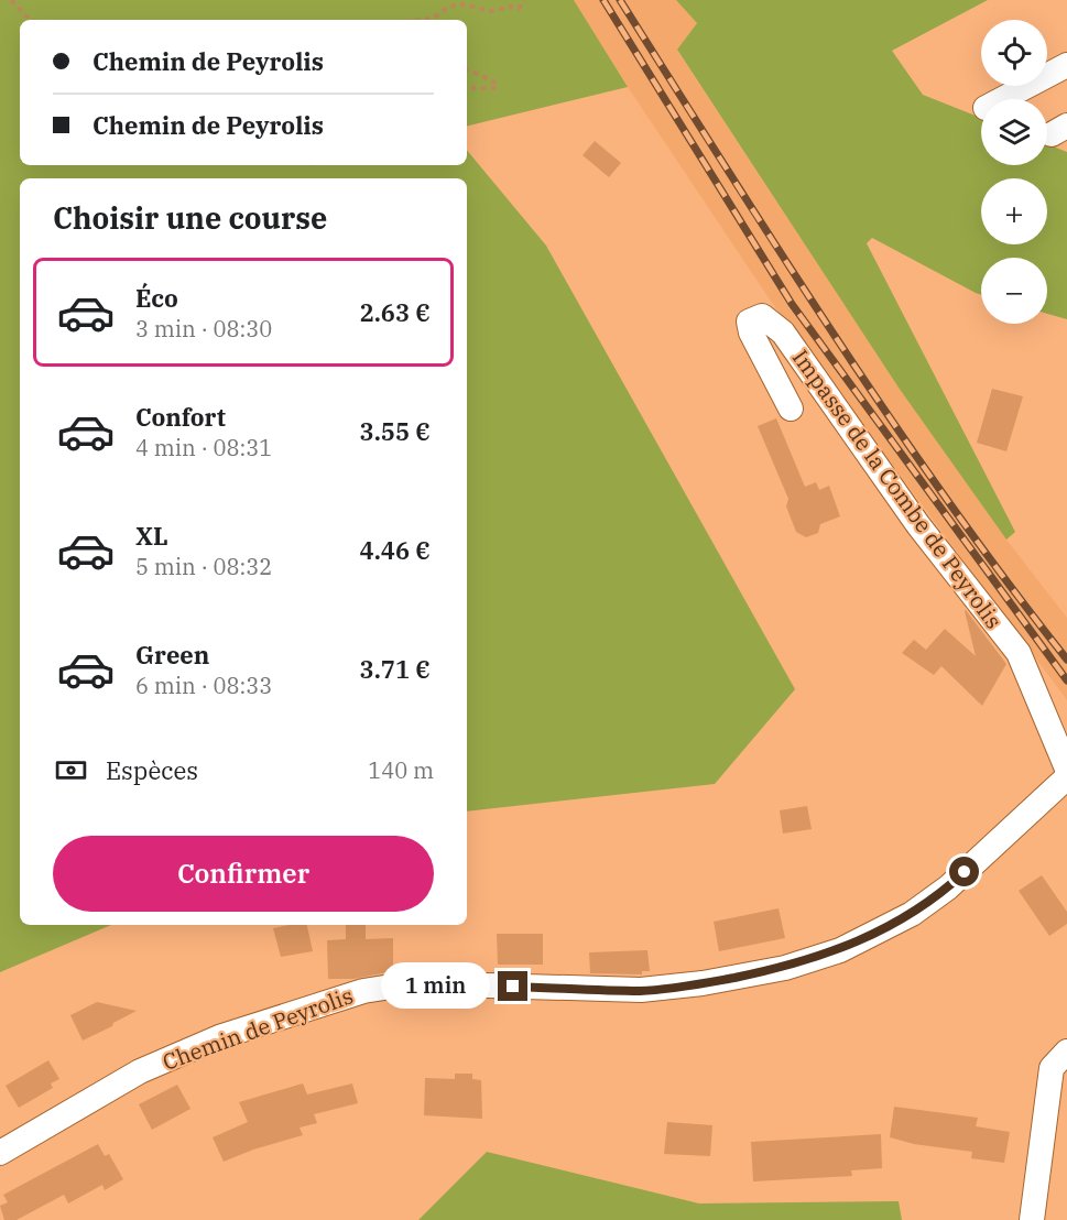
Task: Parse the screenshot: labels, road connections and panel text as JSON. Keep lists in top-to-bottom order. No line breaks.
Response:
{"streets":{"street":["Impasse de la Combe de Peyrolis","Chemin de Peyrolis"]},"page":{"map_buttons":["+","−"],"banner":["Chemin de Peyrolis","Chemin de Peyrolis"],"heading":"Choisir une course","list":[{"name":"Éco","note":"3 min · 08:30","value":"2.63 €"},{"name":"Confort","note":"4 min · 08:31","value":"3.55 €"},{"name":"XL","note":"5 min · 08:32","value":"4.46 €"},{"name":"Green","note":"6 min · 08:33","value":"3.71 €"}],"pay":["Espèces","140 m"],"buttons":"Confirmer","bubble":"1 min"}}
